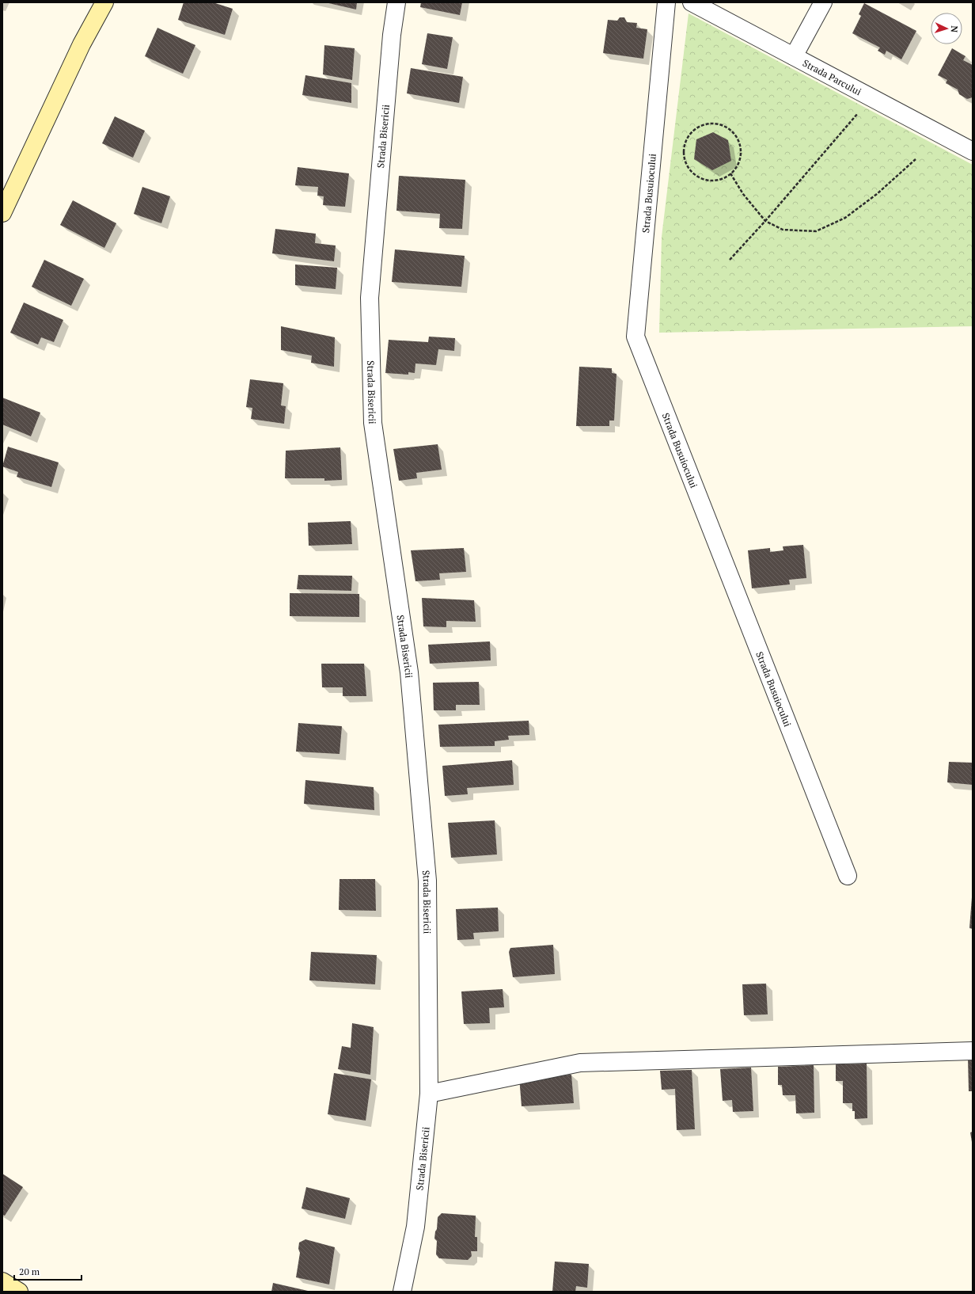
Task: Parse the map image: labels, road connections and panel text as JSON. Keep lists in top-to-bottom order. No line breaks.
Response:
{"streets":{"street":["Strada Parcului","Strada Bisericii","Strada Busuiocului"]},"scale_bar":"20 m","north":"right"}
